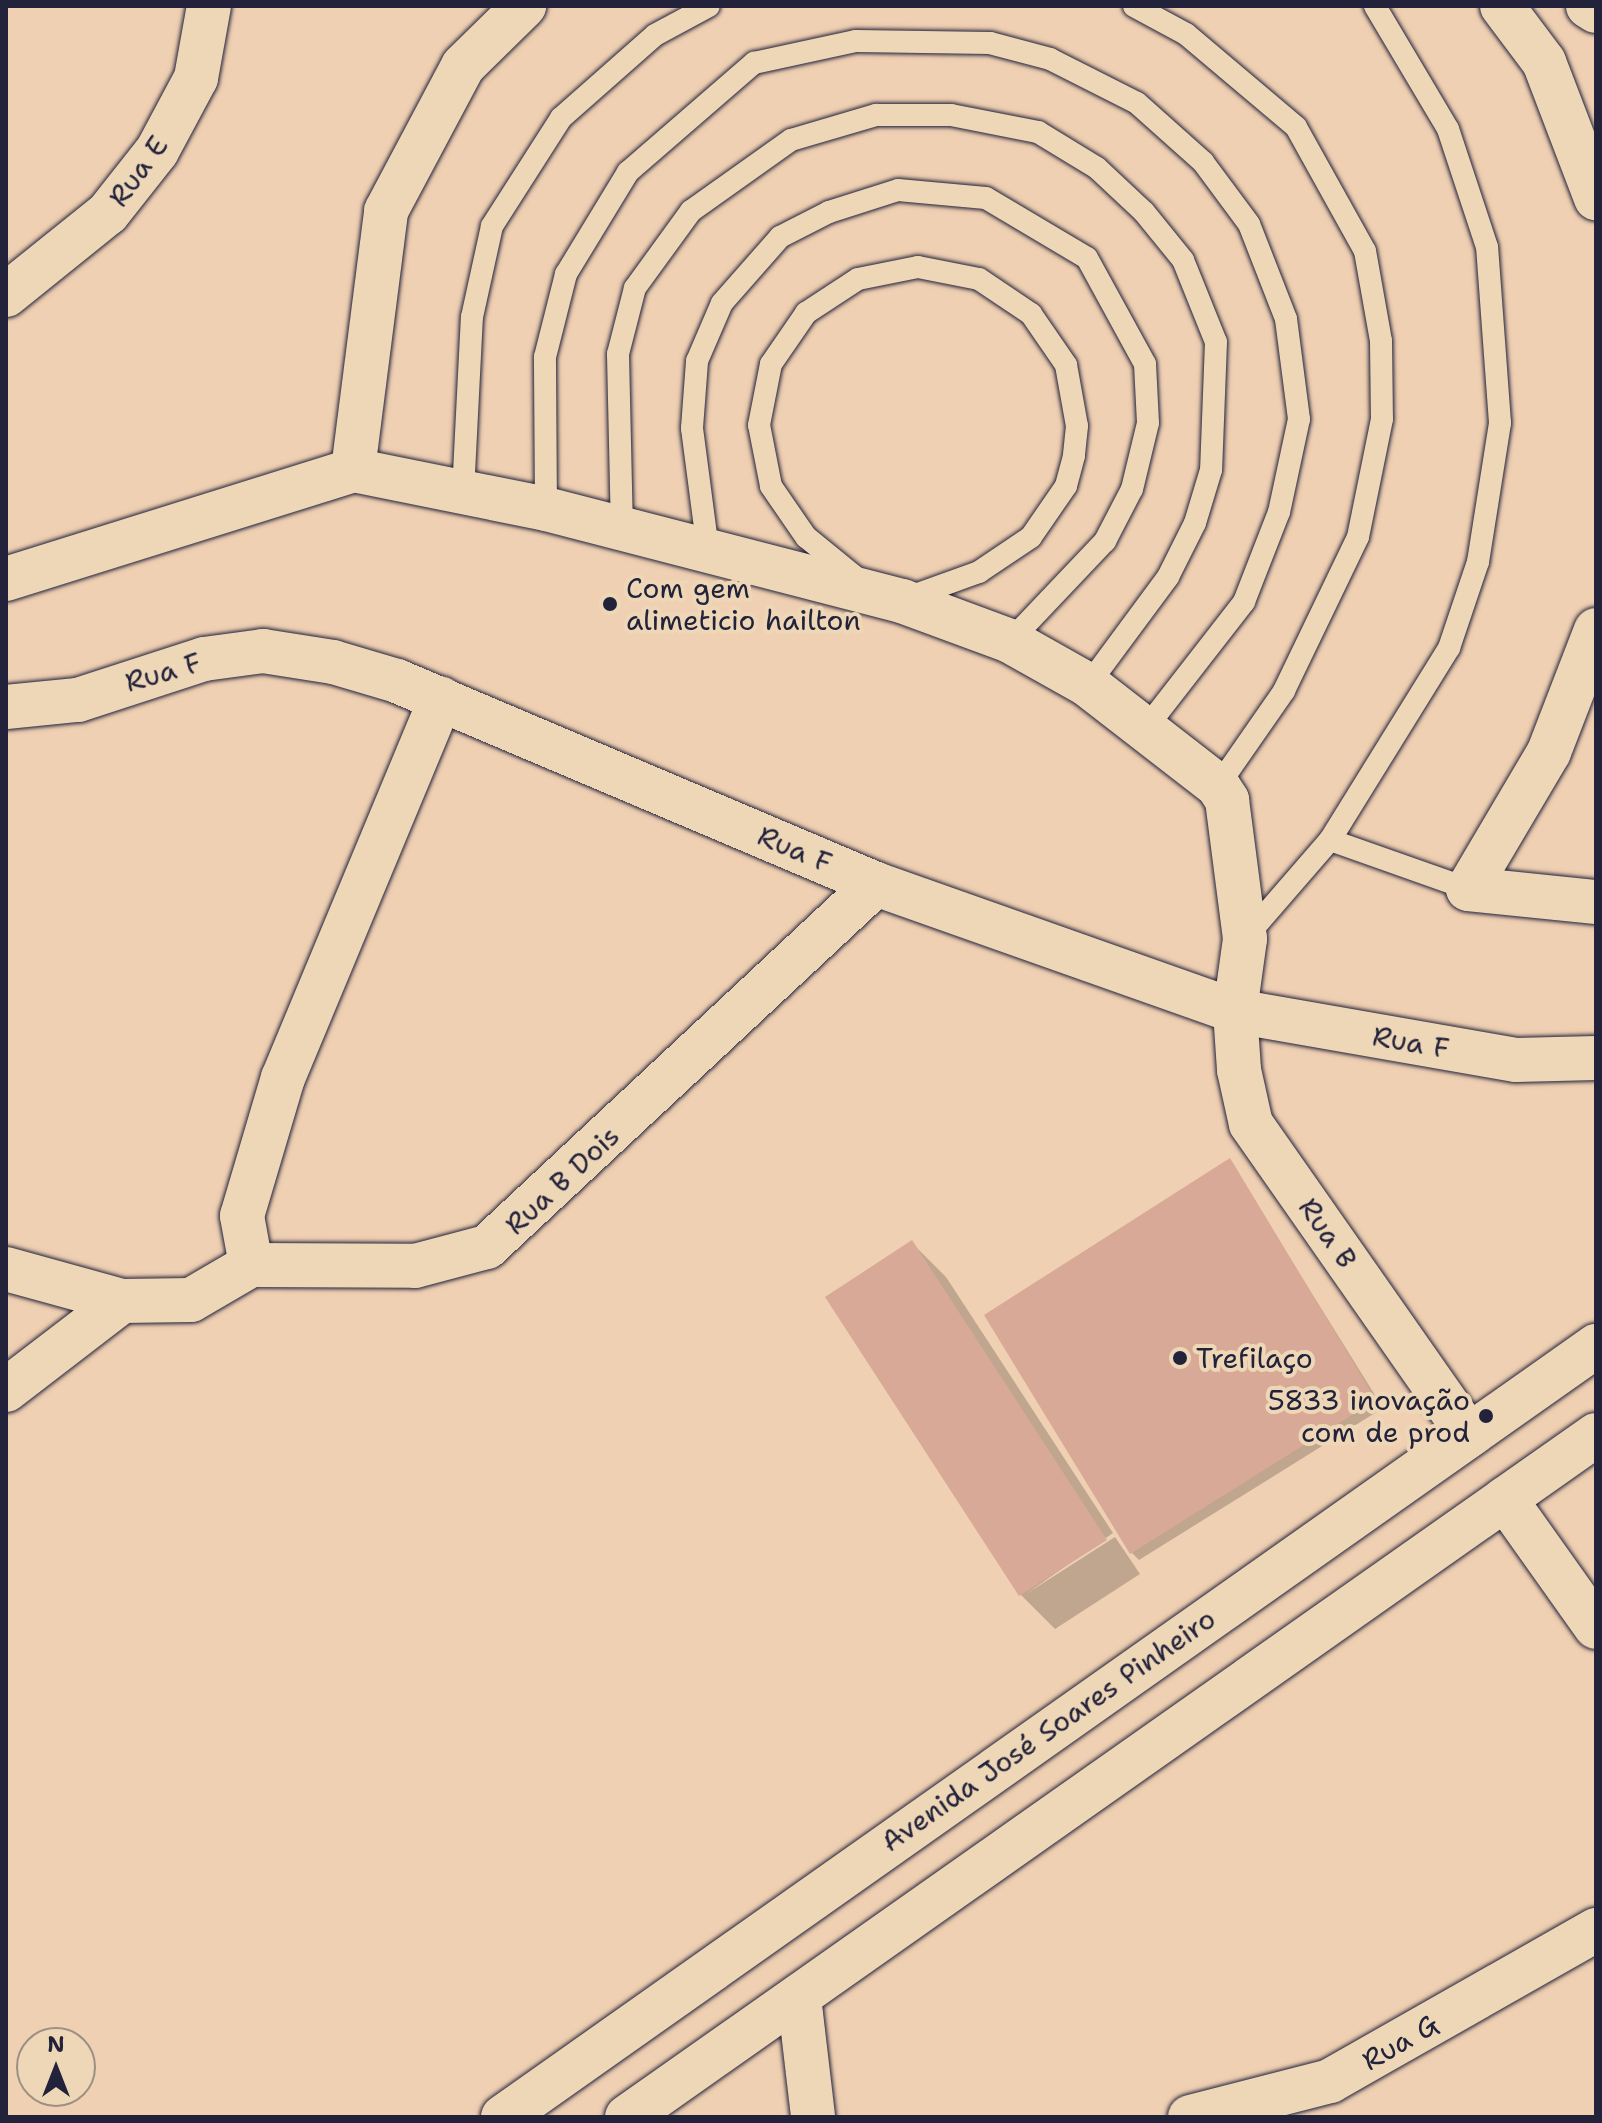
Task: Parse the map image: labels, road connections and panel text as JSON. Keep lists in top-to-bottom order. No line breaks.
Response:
{"streets":{"street":["Rua E","Rua F","Rua B Dois","Rua B","Avenida José Soares Pinheiro","Rua G"]},"crossings":[["Rua F","Rua B Dois"],["Rua F","Rua B"],["Rua B","Avenida José Soares Pinheiro"]],"places":["Com gem alimeticio hailton","Trefilaço","5833 inovação com de prod"],"north":"top"}
